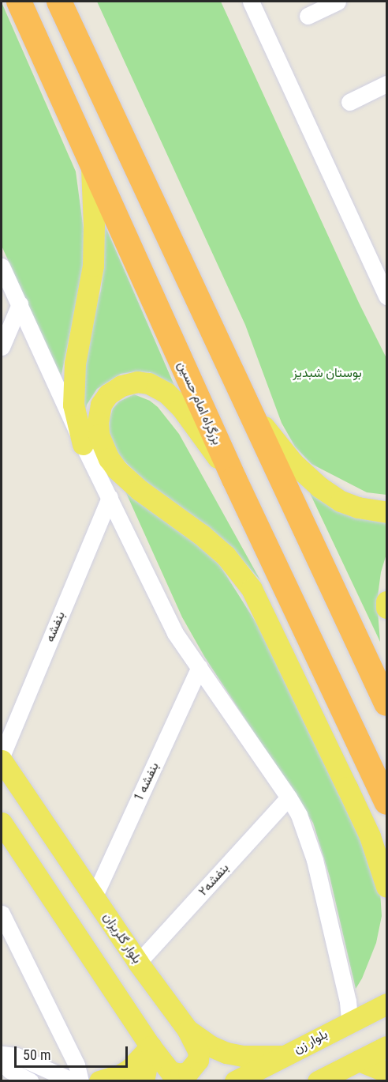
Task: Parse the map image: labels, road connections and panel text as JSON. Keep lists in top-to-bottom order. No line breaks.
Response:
{"streets":{"highway":["بزرگراه امام حسین"],"main road":["بلوار گلریزان","بلوار زن"],"street":["بنفشه","بنفشه 1","بنفشه۲"]},"crossings":[["بنفشه 1","بلوار گلریزان"],["بنفشه۲","بلوار گلریزان"],["بلوار گلریزان","بلوار زن"]],"parks":["بوستان شبدیز"],"scale_bar":"50 m"}
